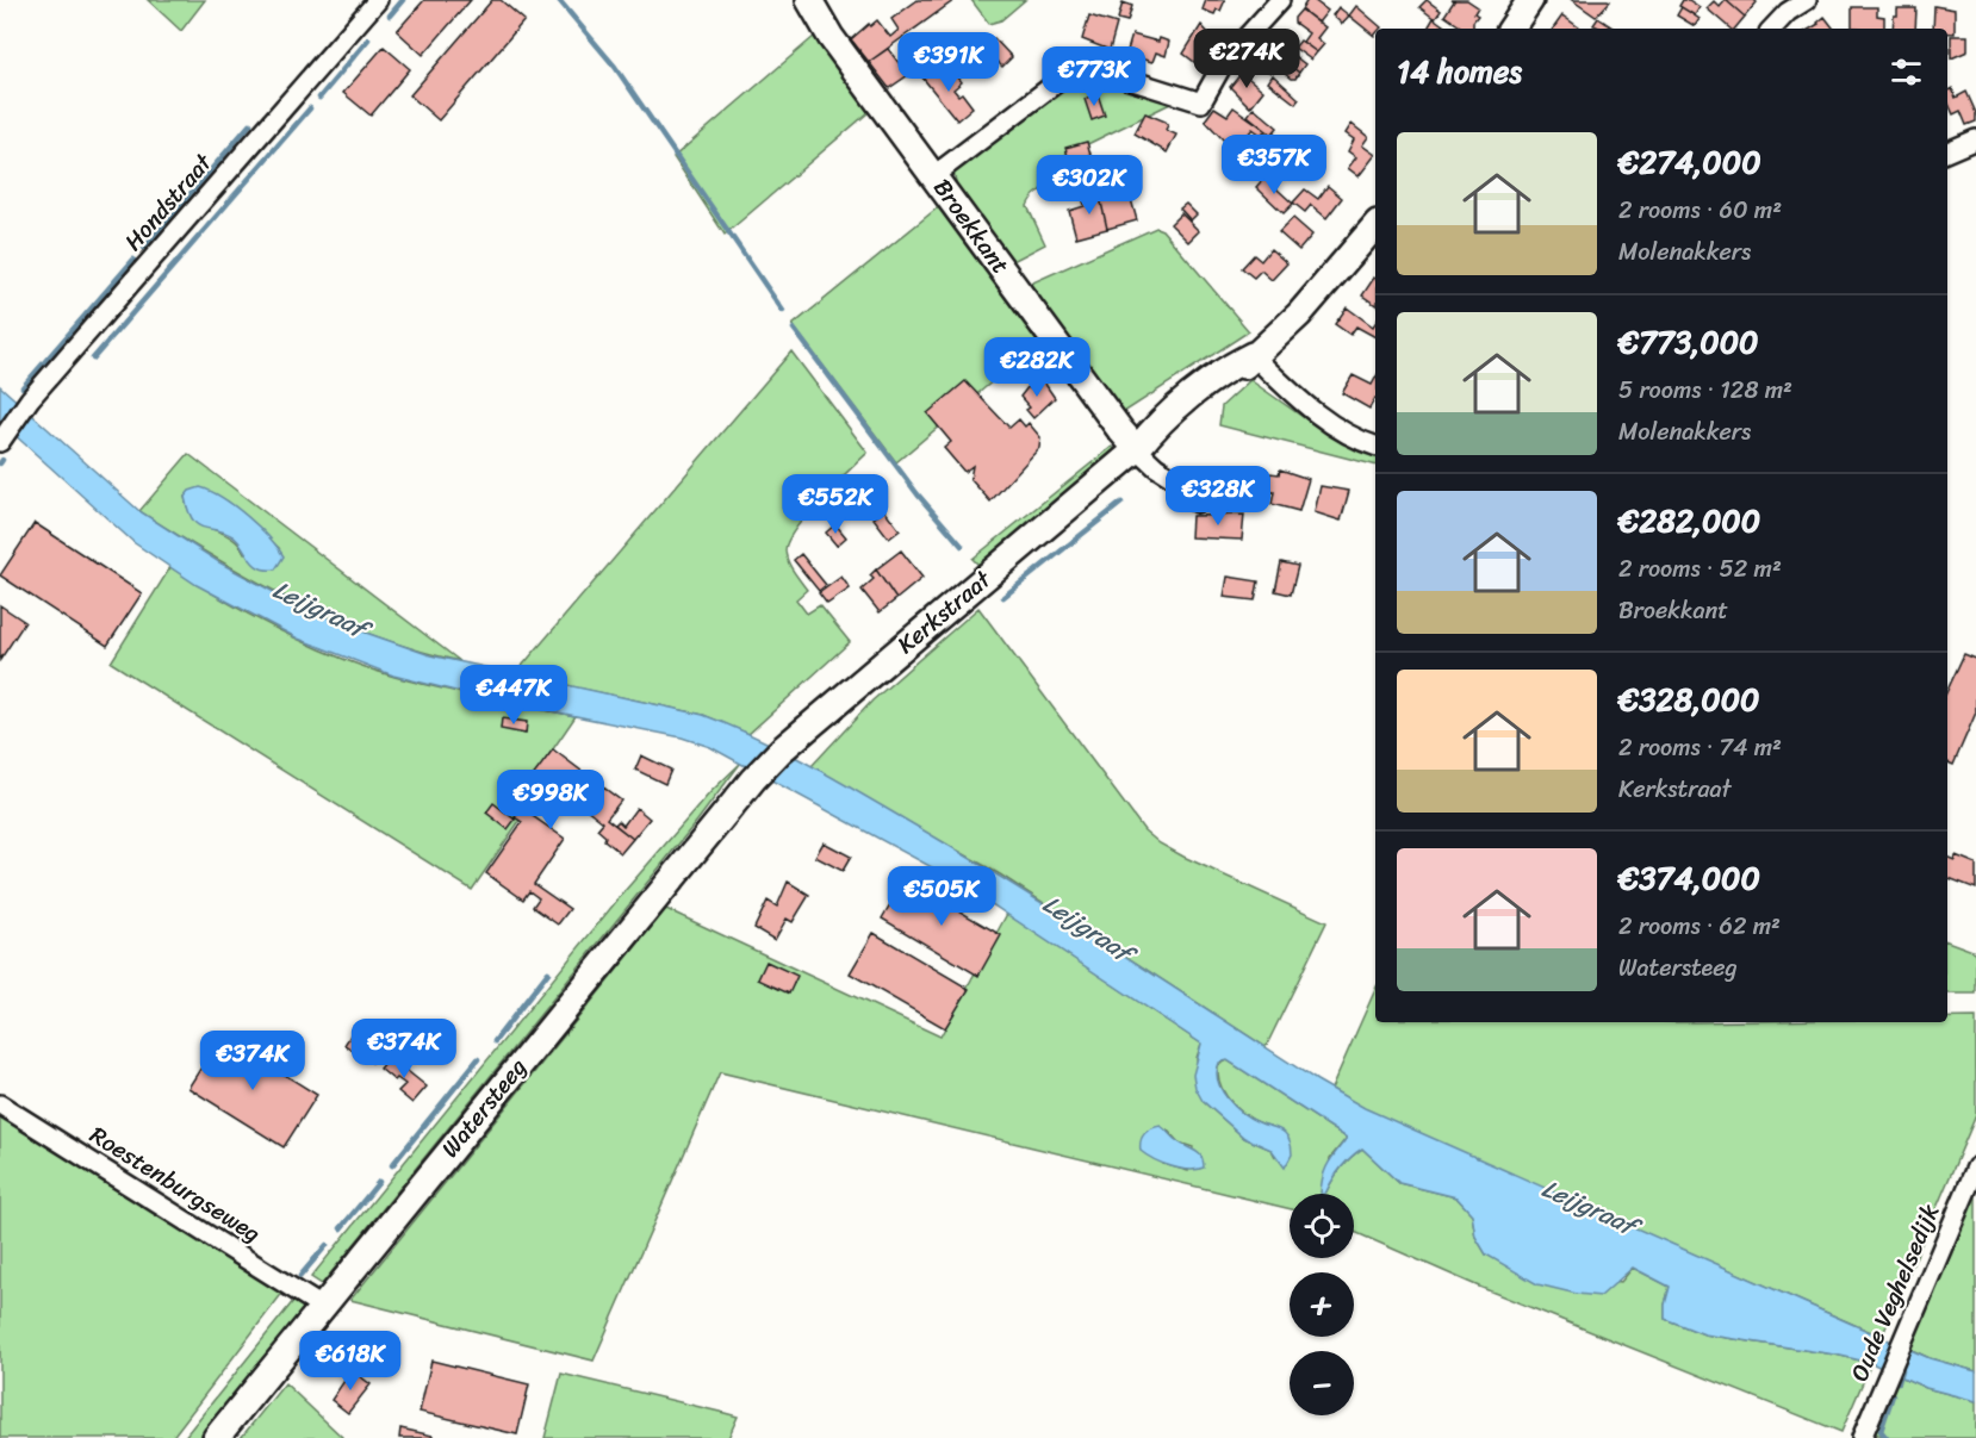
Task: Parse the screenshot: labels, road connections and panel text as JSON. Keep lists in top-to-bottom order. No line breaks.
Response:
{"streets":{"street":["Hondstraat","Broekkant","Kerkstraat","Watersteeg","Roestenburgseweg","Oude Veghelsedijk"]},"crossings":[["Broekkant","Kerkstraat"],["Kerkstraat","Watersteeg"],["Watersteeg","Roestenburgseweg"]],"water":["Leijgraaf"],"page":{"price":["€274K","€391K","€773K","€357K","€302K","€282K","€328K","€552K","€447K","€998K","€505K","€374K","€374K","€618K"],"heading":"14 homes","list":[{"name":"€274,000","note":"2 rooms · 60 m² · Molenakkers"},{"name":"€773,000","note":"5 rooms · 128 m² · Molenakkers"},{"name":"€282,000","note":"2 rooms · 52 m² · Broekkant"},{"name":"€328,000","note":"2 rooms · 74 m² · Kerkstraat"},{"name":"€374,000","note":"2 rooms · 62 m² · Watersteeg"}],"map_buttons":["+","−"]}}
